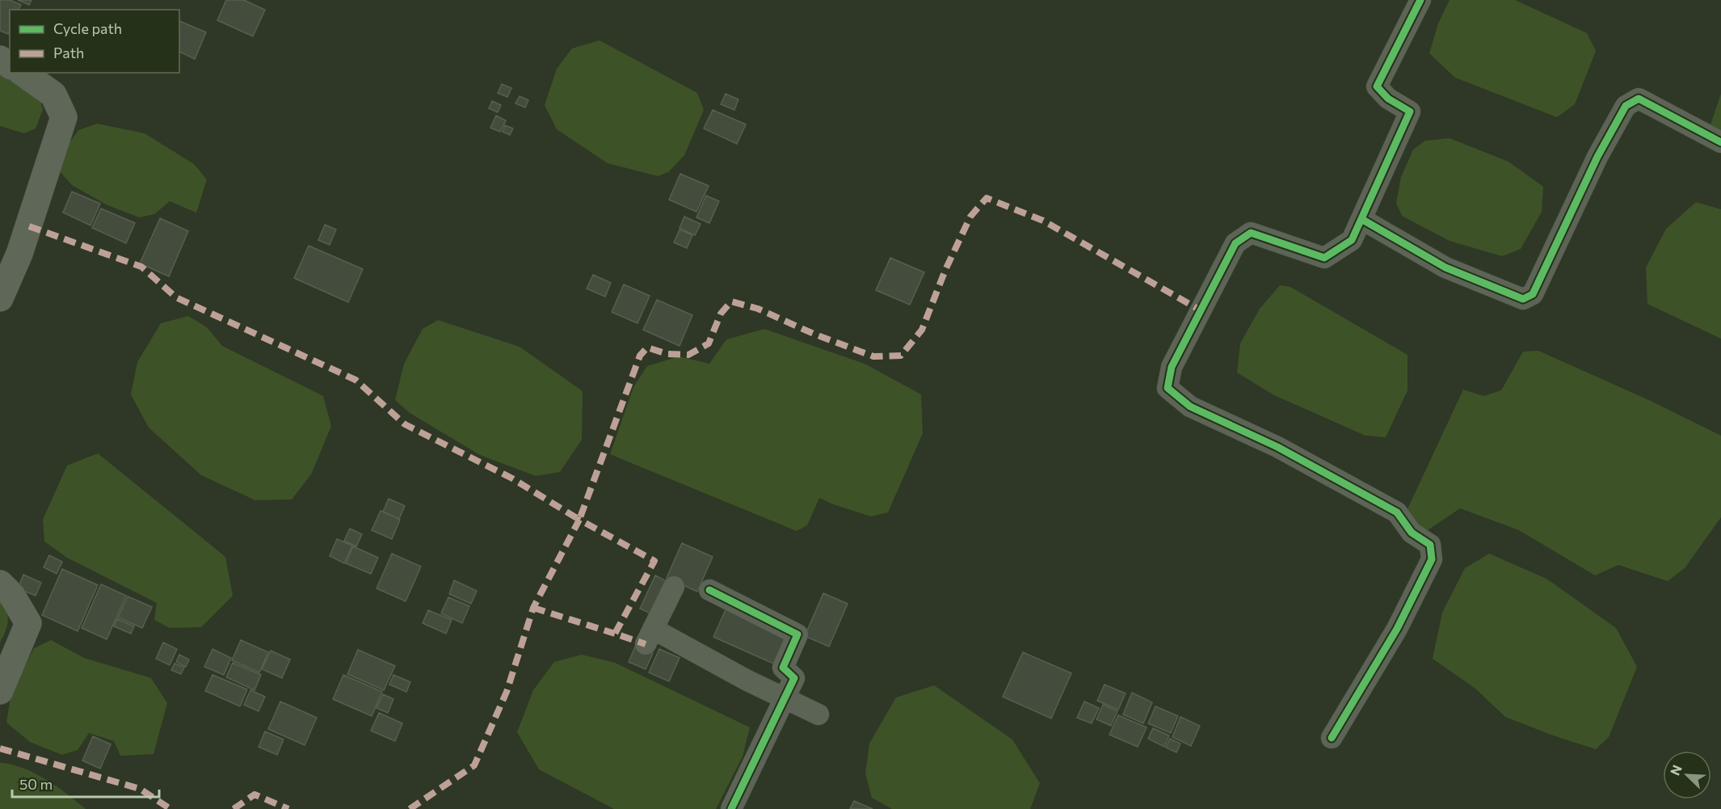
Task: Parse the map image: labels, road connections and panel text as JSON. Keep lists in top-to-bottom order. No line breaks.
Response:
{"legend":["Cycle path","Path"],"scale_bar":"50 m","north":"top left"}
